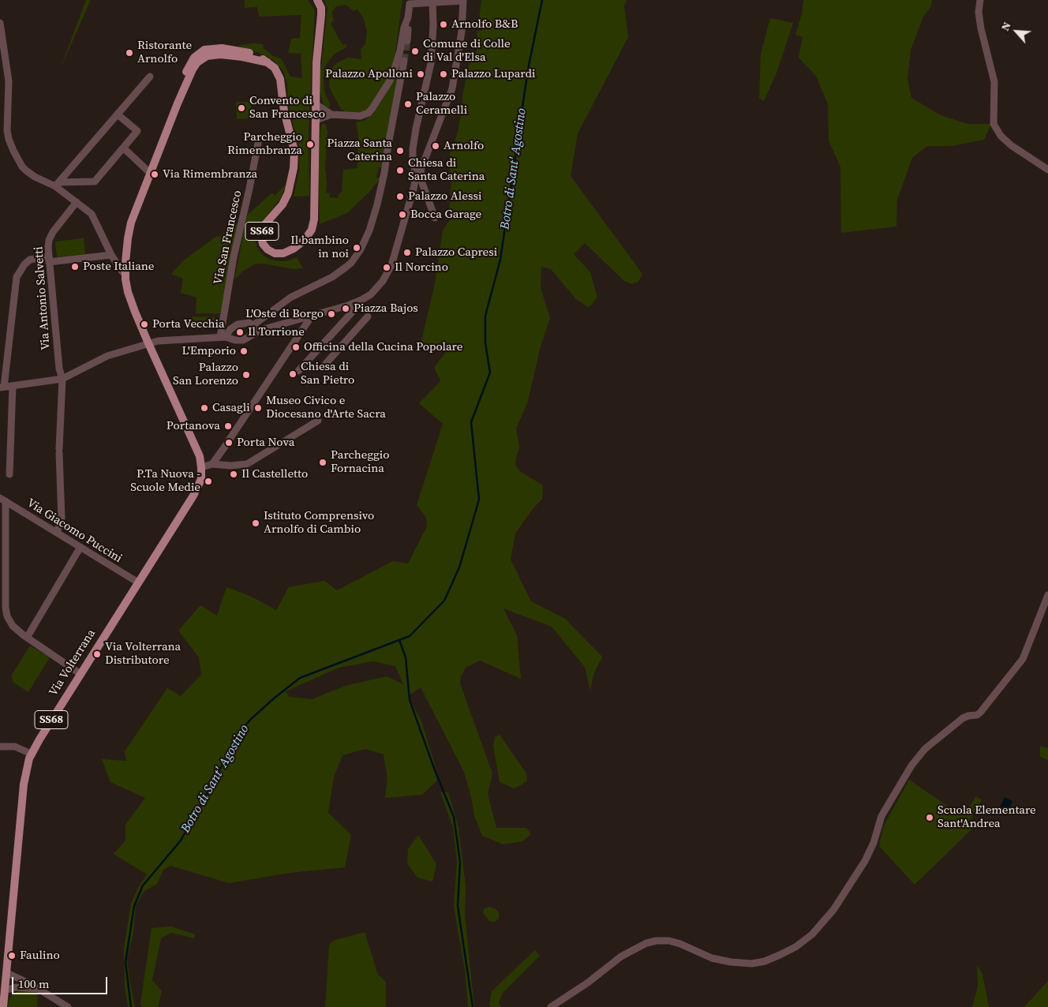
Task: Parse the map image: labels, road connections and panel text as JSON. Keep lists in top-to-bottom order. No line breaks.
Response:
{"streets":{"main road":["SS68","Via Volterrana"],"street":["Via San Francesco","Via Antonio Salvetti","Via Giacomo Puccini"]},"crossings":[["SS68","Via Volterrana"],["Via Antonio Salvetti","Via Giacomo Puccini"],["Via Giacomo Puccini","Via Volterrana"]],"water":["Botro di Sant' Agostino"],"places":["Arnolfo B&B","Comune di Colle di Val d'Elsa","Ristorante Arnolfo","Palazzo Apolloni","Palazzo Lupardi","Palazzo Ceramelli","Convento di San Francesco","Parcheggio Rimembranza","Arnolfo","Piazza Santa Caterina","Chiesa di Santa Caterina","Via Rimembranza","Palazzo Alessi","Bocca Garage","Il bambino in noi","Palazzo Capresi","Poste Italiane","Il Norcino","Piazza Bajos","L'Oste di Borgo","Porta Vecchia","Il Torrione","Officina della Cucina Popolare","L'Emporio","Chiesa di San Pietro","Palazzo San Lorenzo","Casagli","Museo Civico e Diocesano d'Arte Sacra","Portanova","Porta Nova","Parcheggio Fornacina","Il Castelletto","P.Ta Nuova - Scuole Medie","Istituto Comprensivo Arnolfo di Cambio","Via Volterrana Distributore","Scuola Elementare Sant'Andrea","Faulino"],"scale_bar":"100 m","north":"top left"}
